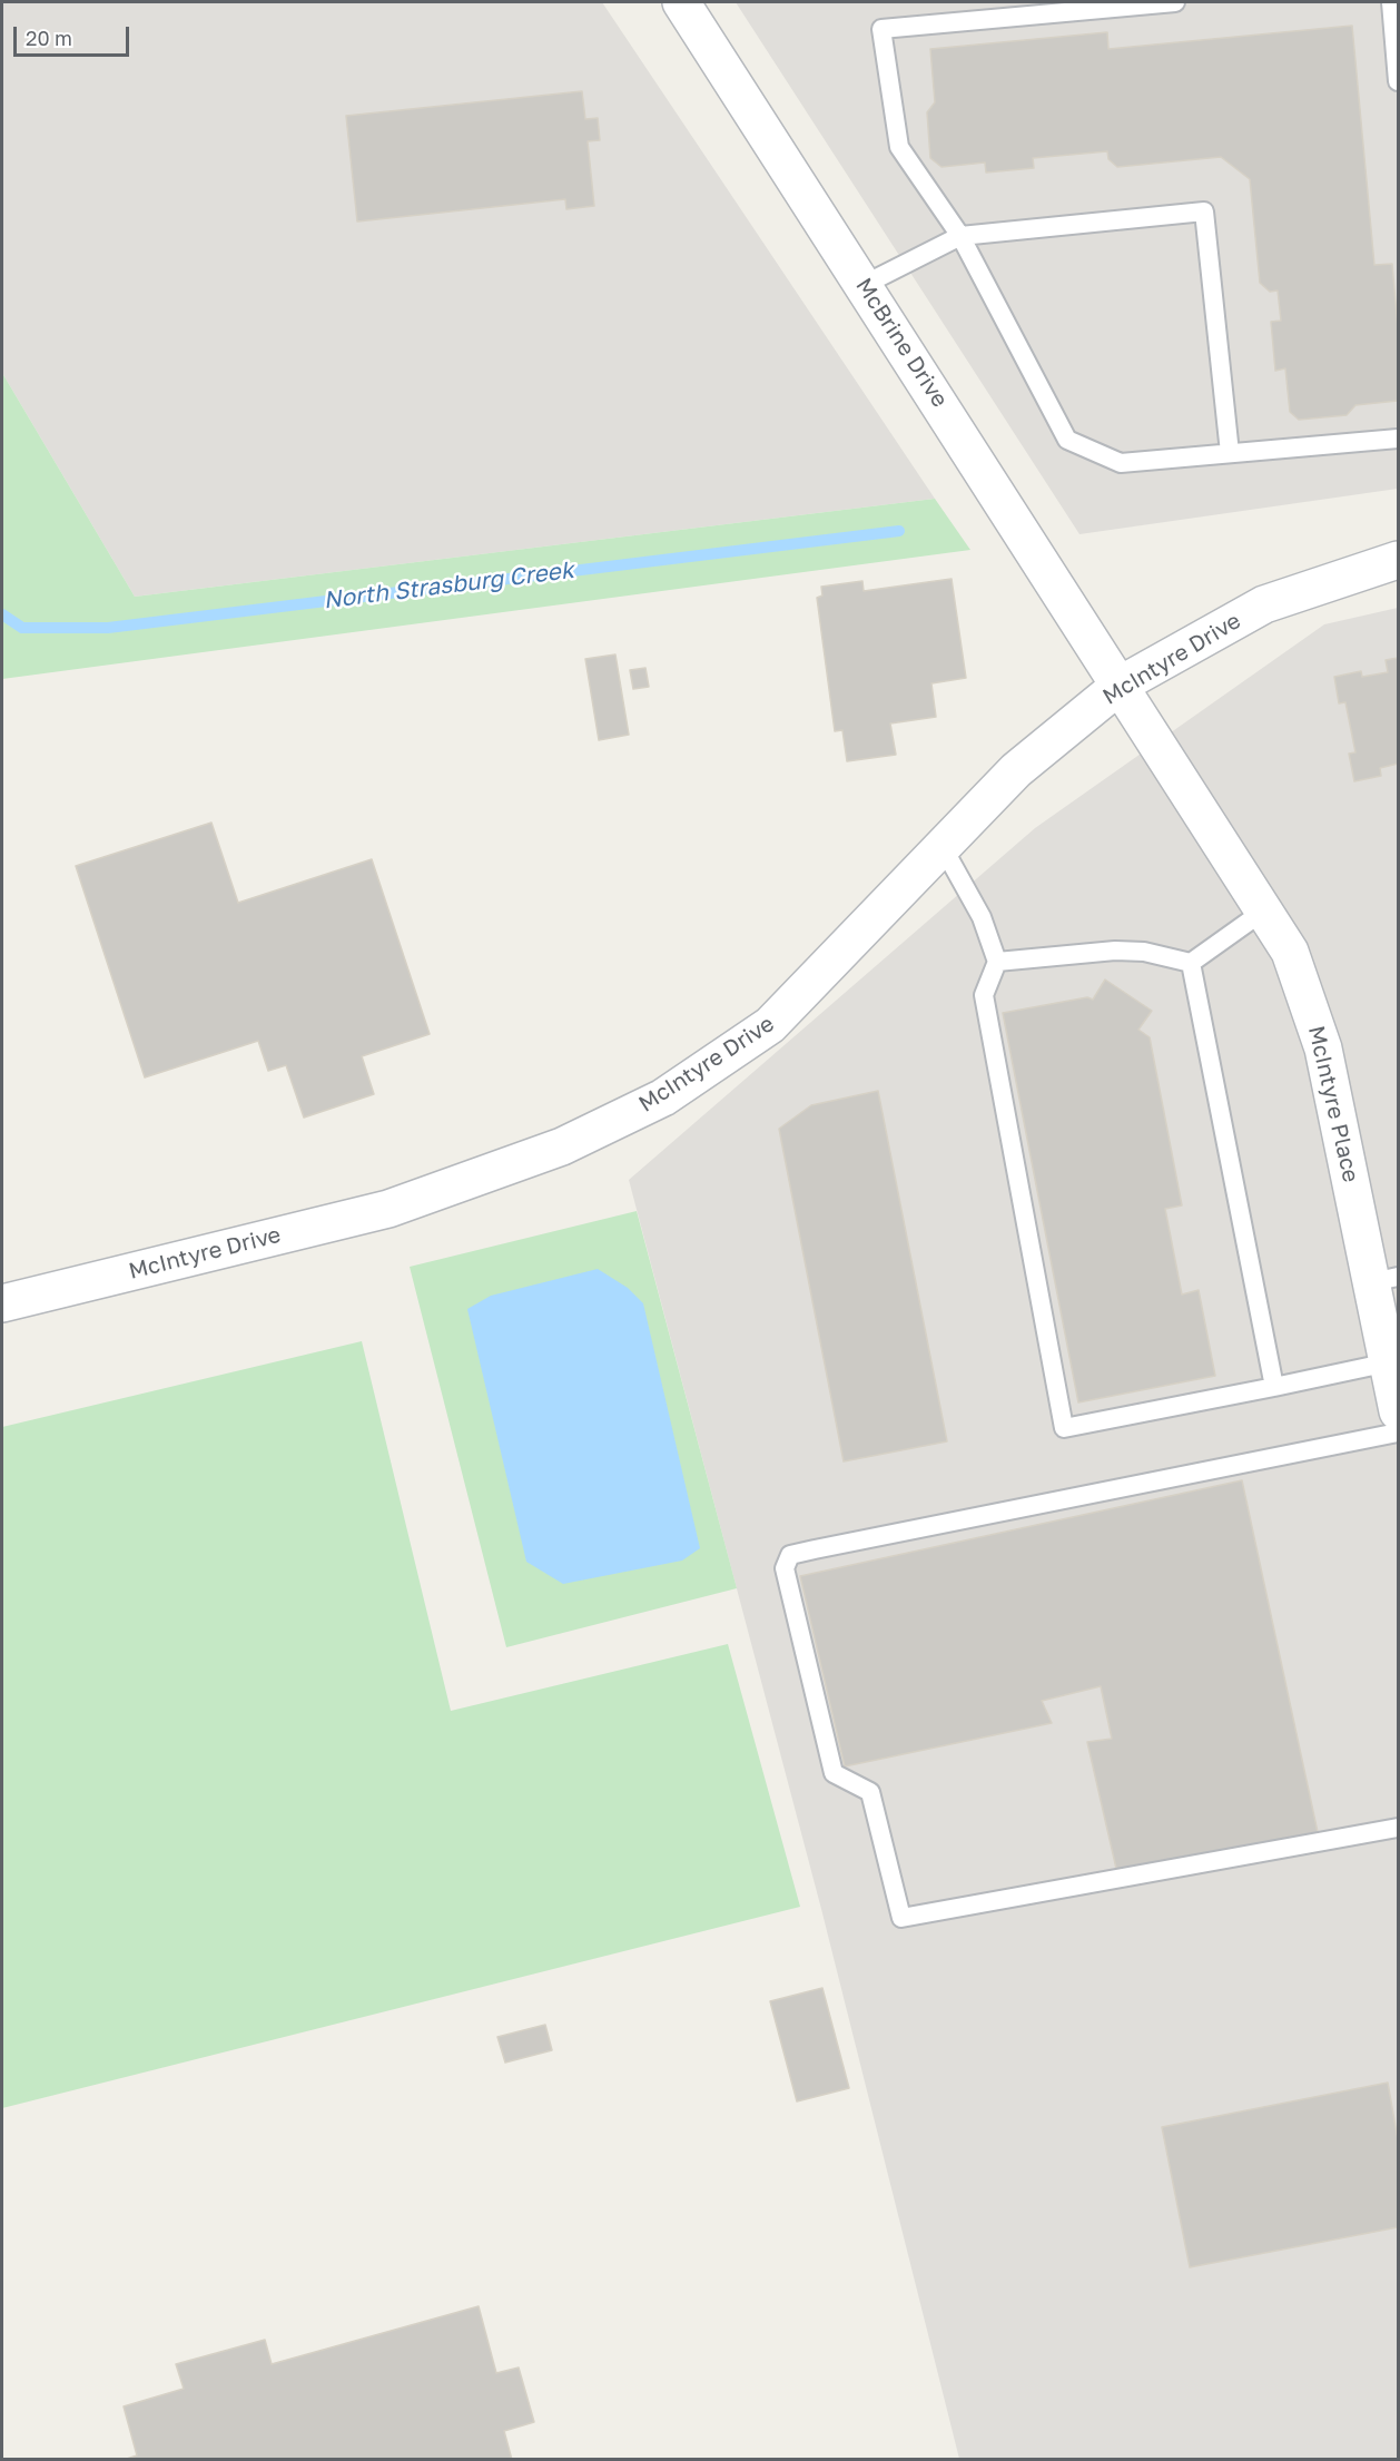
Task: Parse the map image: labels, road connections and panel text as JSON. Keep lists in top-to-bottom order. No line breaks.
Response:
{"streets":{"street":["McBrine Drive","McIntyre Drive","McIntyre Place"]},"crossings":[["McBrine Drive","McIntyre Drive"],["McBrine Drive","McIntyre Place"],["McIntyre Drive","McIntyre Place"]],"water":["North Strasburg Creek"],"scale_bar":"20 m"}
